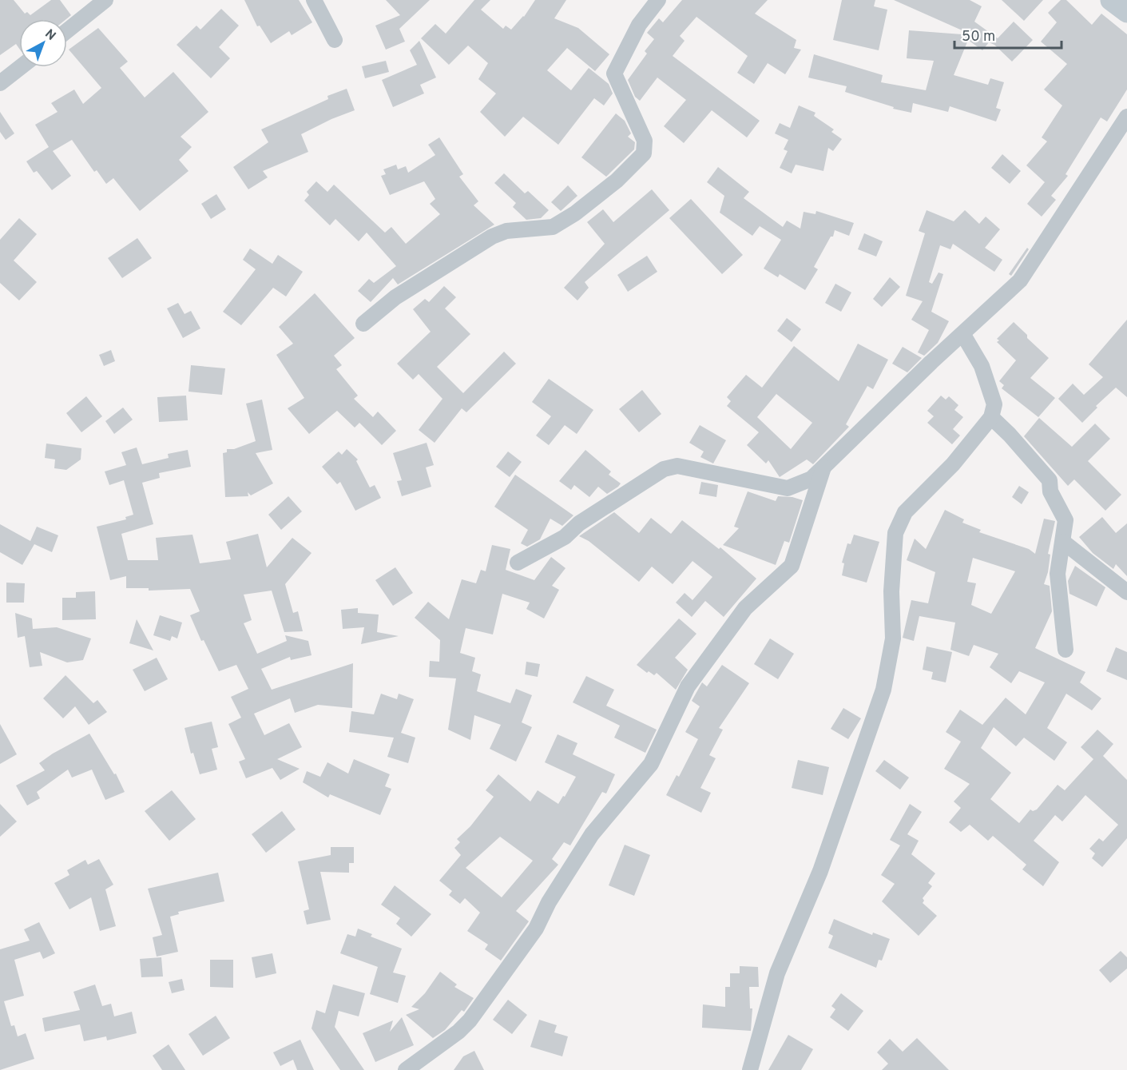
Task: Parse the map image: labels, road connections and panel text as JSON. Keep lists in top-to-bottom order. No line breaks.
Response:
{"scale_bar":"50 m","north":"top right"}
